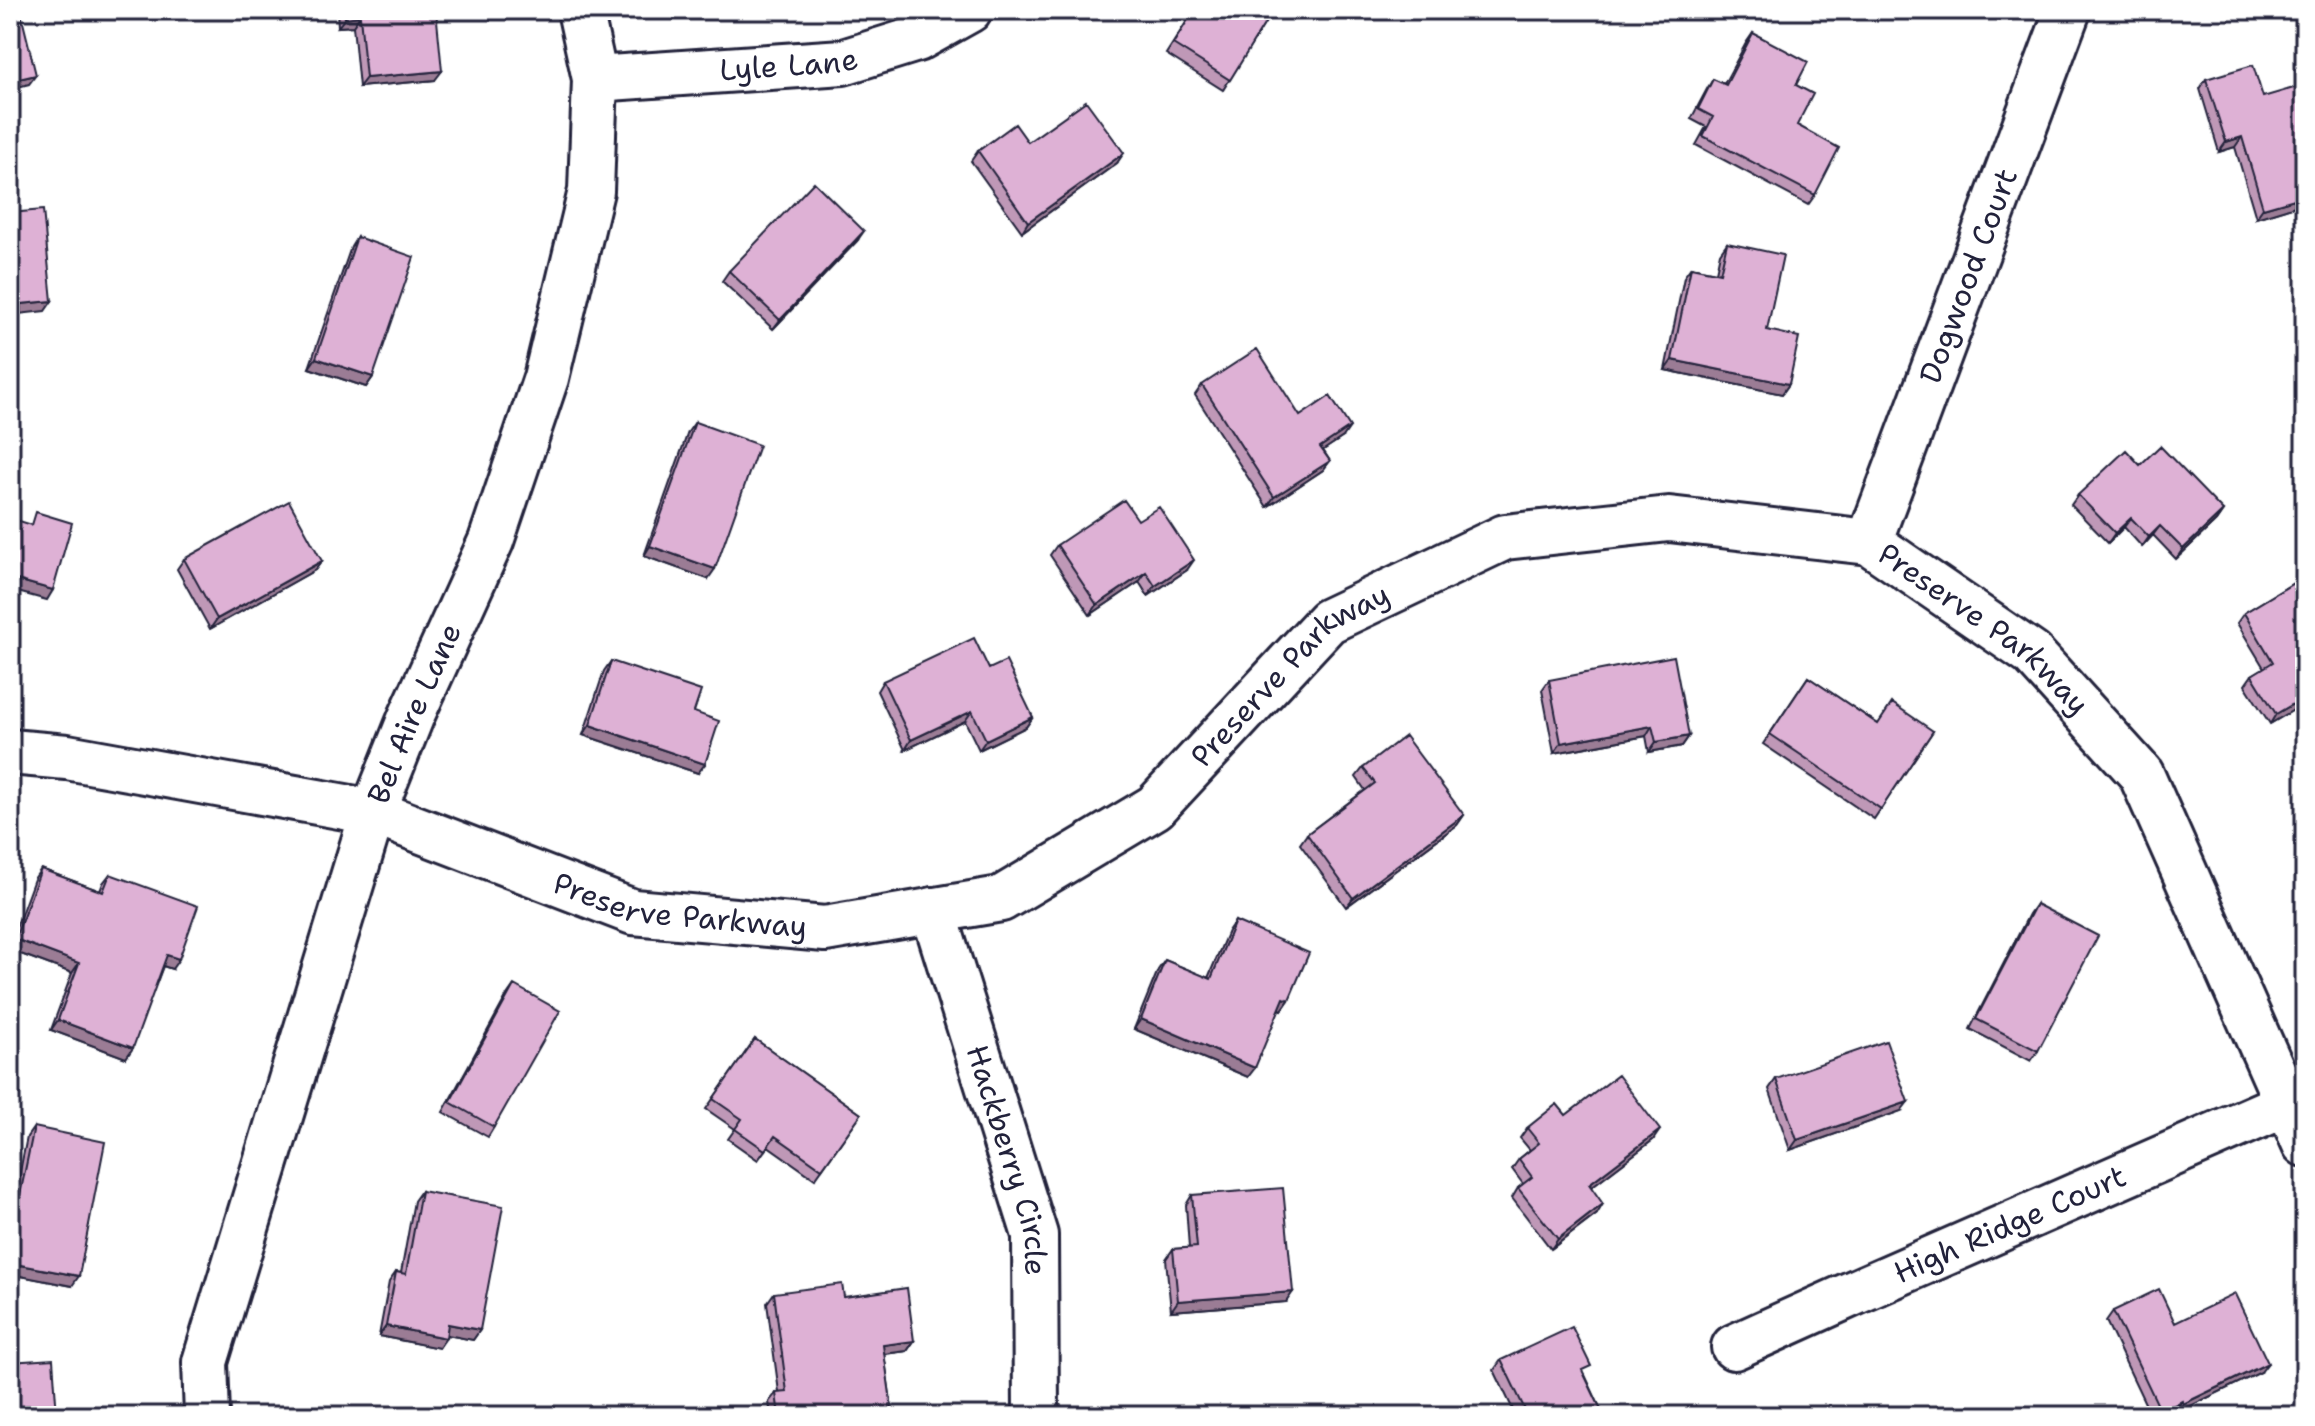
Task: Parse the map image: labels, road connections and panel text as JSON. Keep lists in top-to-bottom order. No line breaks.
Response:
{"streets":{"street":["Lyle Lane","Dogwood Court","Preserve Parkway","Bel Aire Lane","Hackberry Circle","High Ridge Court"]},"crossings":[["Lyle Lane","Bel Aire Lane"],["Dogwood Court","Preserve Parkway"],["Preserve Parkway","Bel Aire Lane"],["Preserve Parkway","Hackberry Circle"],["Preserve Parkway","High Ridge Court"]]}
